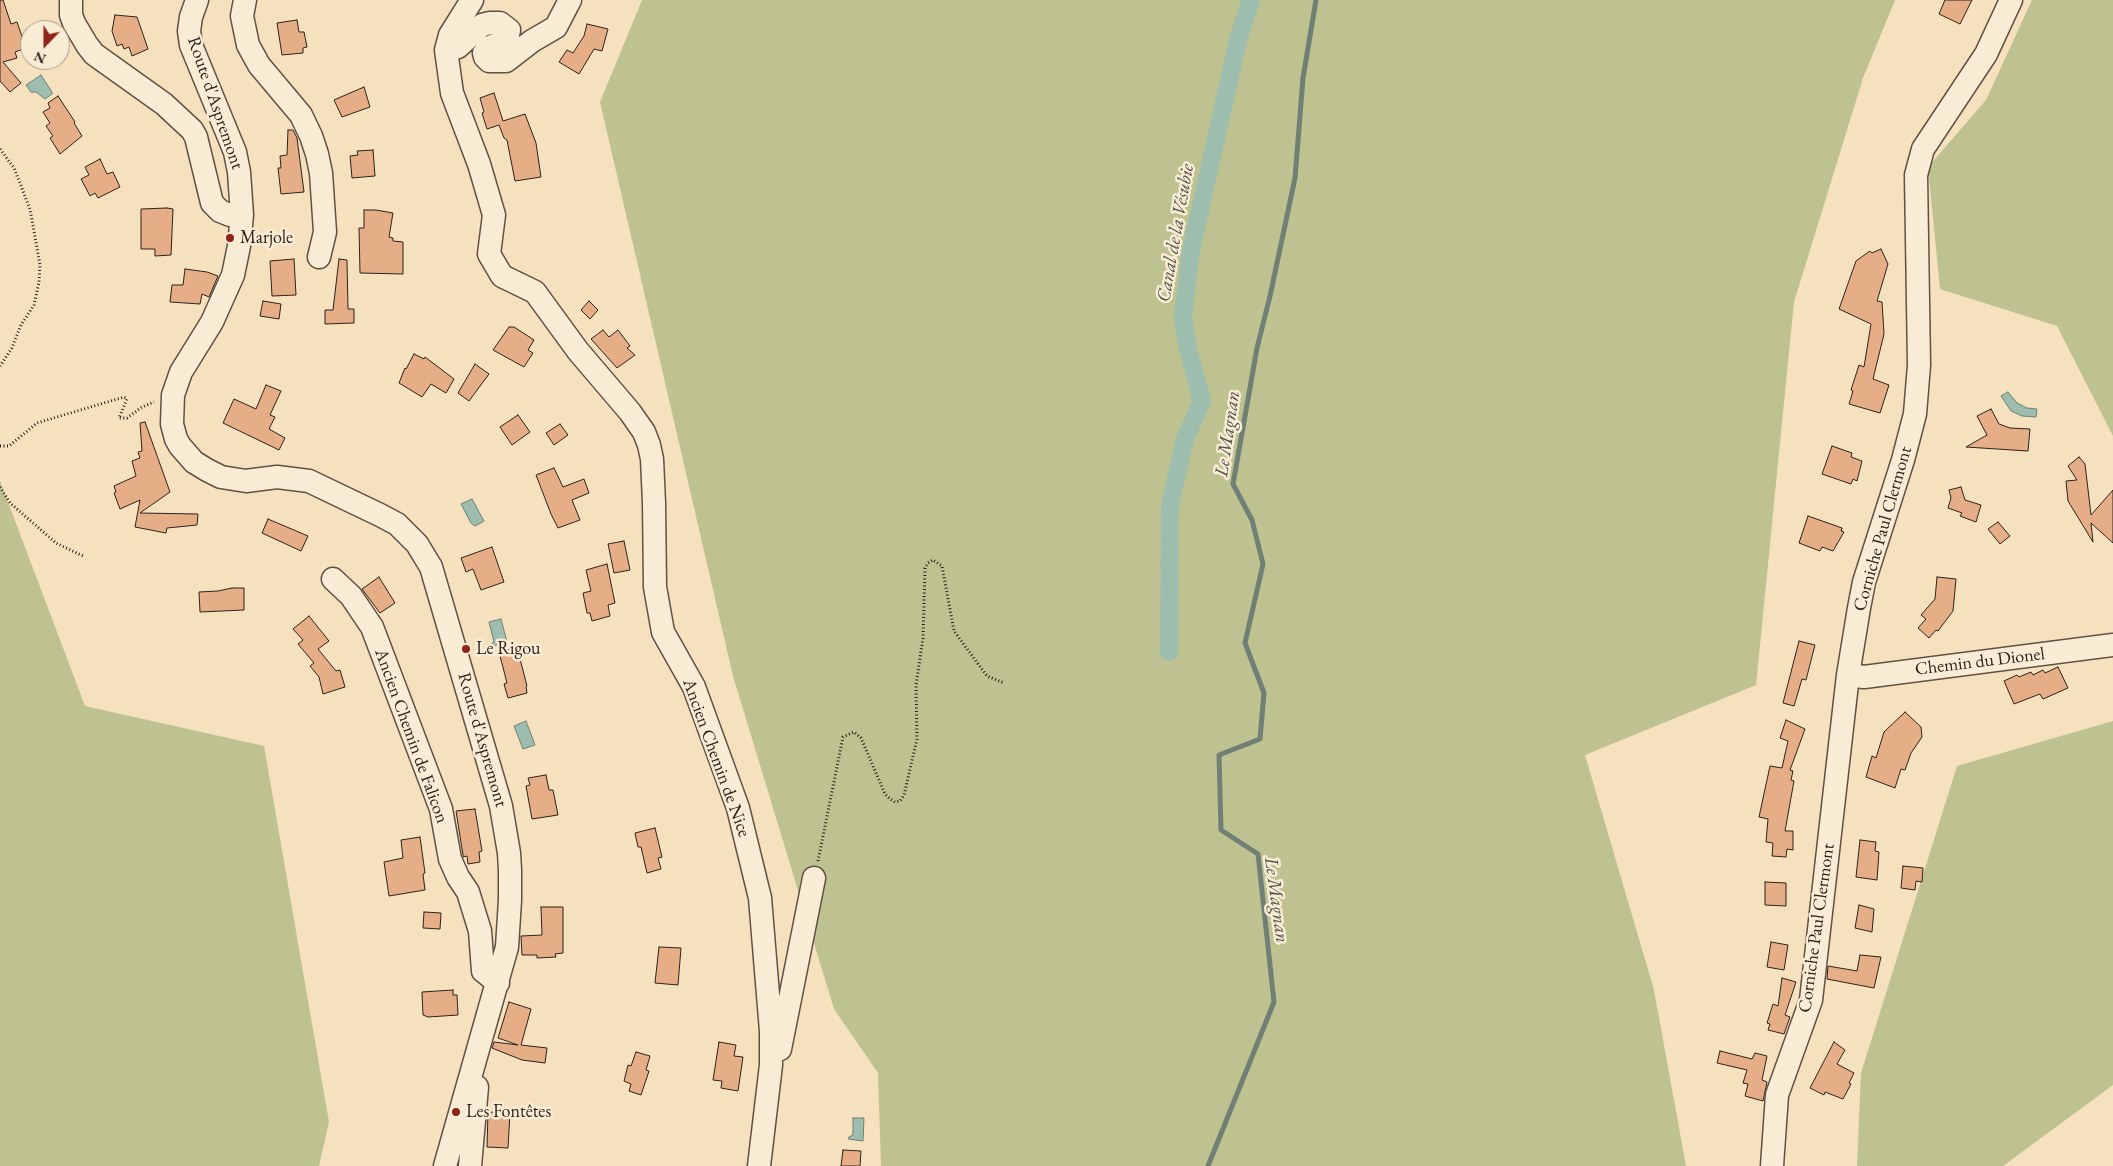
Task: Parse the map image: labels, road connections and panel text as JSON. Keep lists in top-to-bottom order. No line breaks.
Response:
{"streets":{"street":["Route d'Aspremont","Corniche Paul Clermont","Chemin du Dionel","Ancien Chemin de Falicon","Ancien Chemin de Nice"]},"crossings":[["Route d'Aspremont","Ancien Chemin de Falicon"],["Corniche Paul Clermont","Chemin du Dionel"]],"water":["Canal de la Vésubie","Le Magnan"],"places":["Marjole","Le Rigou","Les Fontêtes"],"north":"bottom"}
